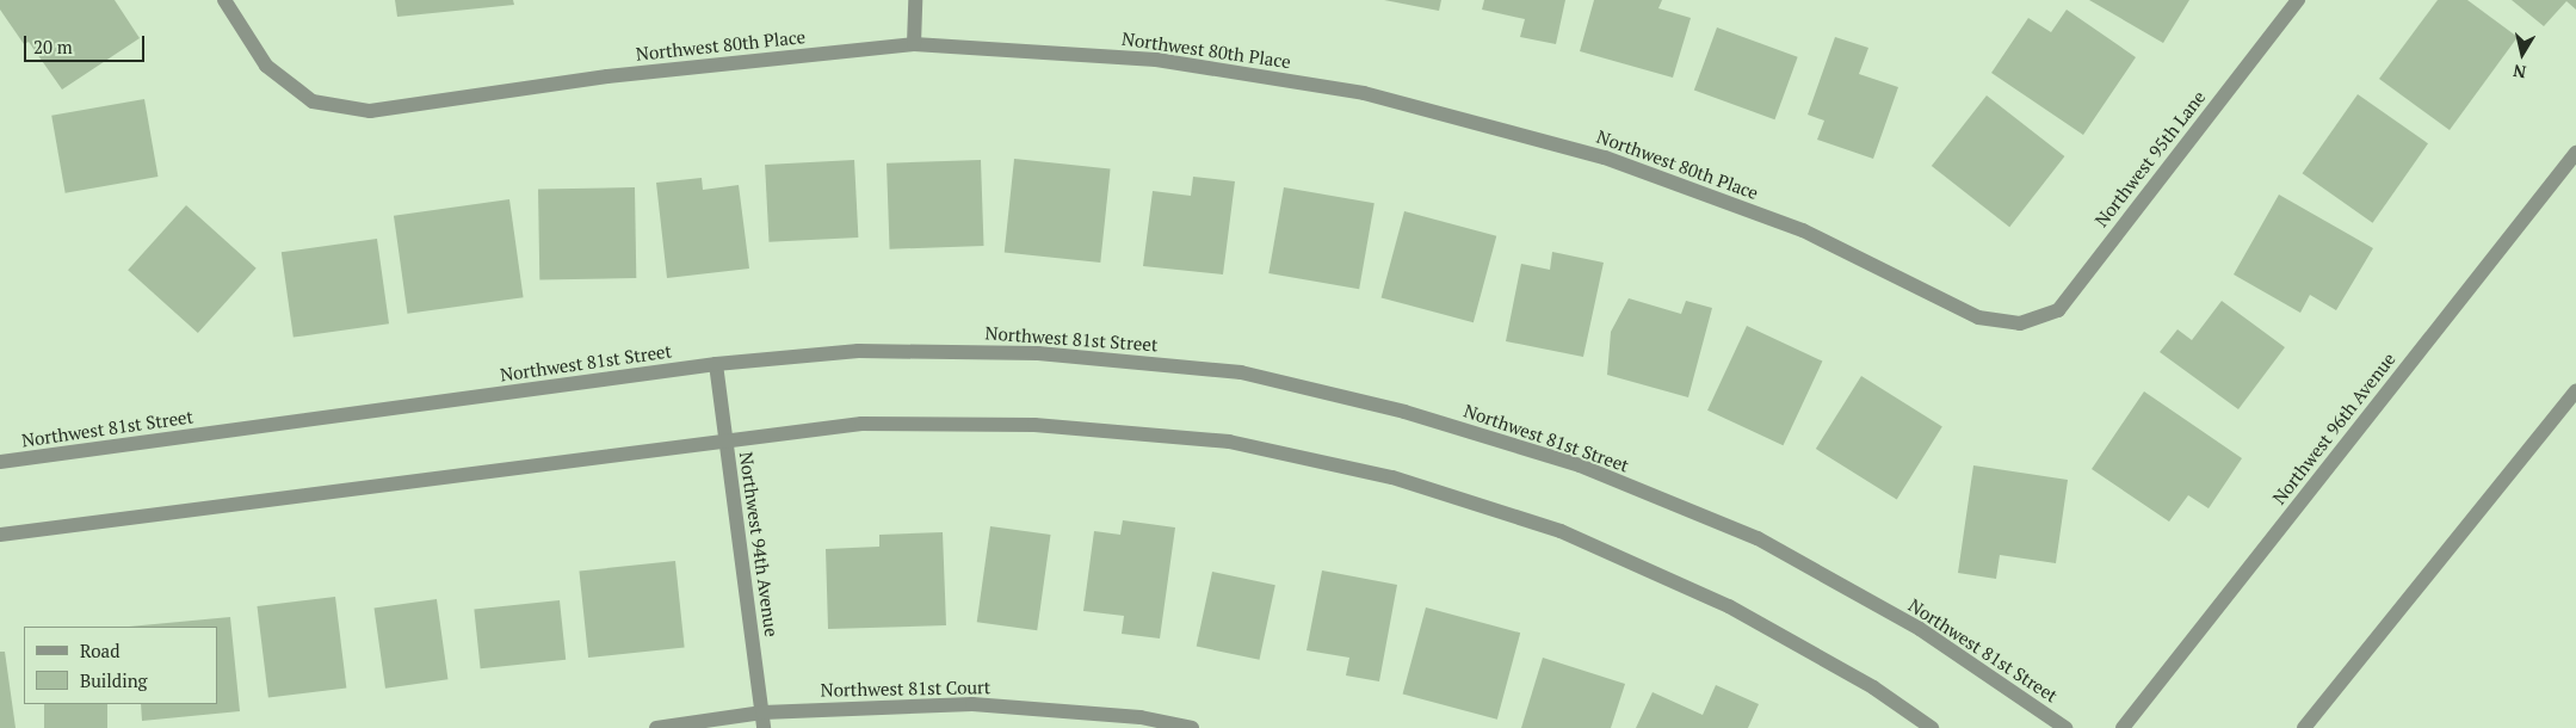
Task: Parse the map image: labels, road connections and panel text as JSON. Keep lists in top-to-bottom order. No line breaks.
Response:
{"streets":{"street":["Northwest 80th Place","Northwest 95th Lane","Northwest 81st Street","Northwest 96th Avenue","Northwest 94th Avenue","Northwest 81st Court"]},"crossings":[["Northwest 80th Place","Northwest 95th Lane"],["Northwest 81st Street","Northwest 94th Avenue"],["Northwest 94th Avenue","Northwest 81st Court"]],"legend":["Road","Building"],"scale_bar":"20 m","north":"bottom"}
